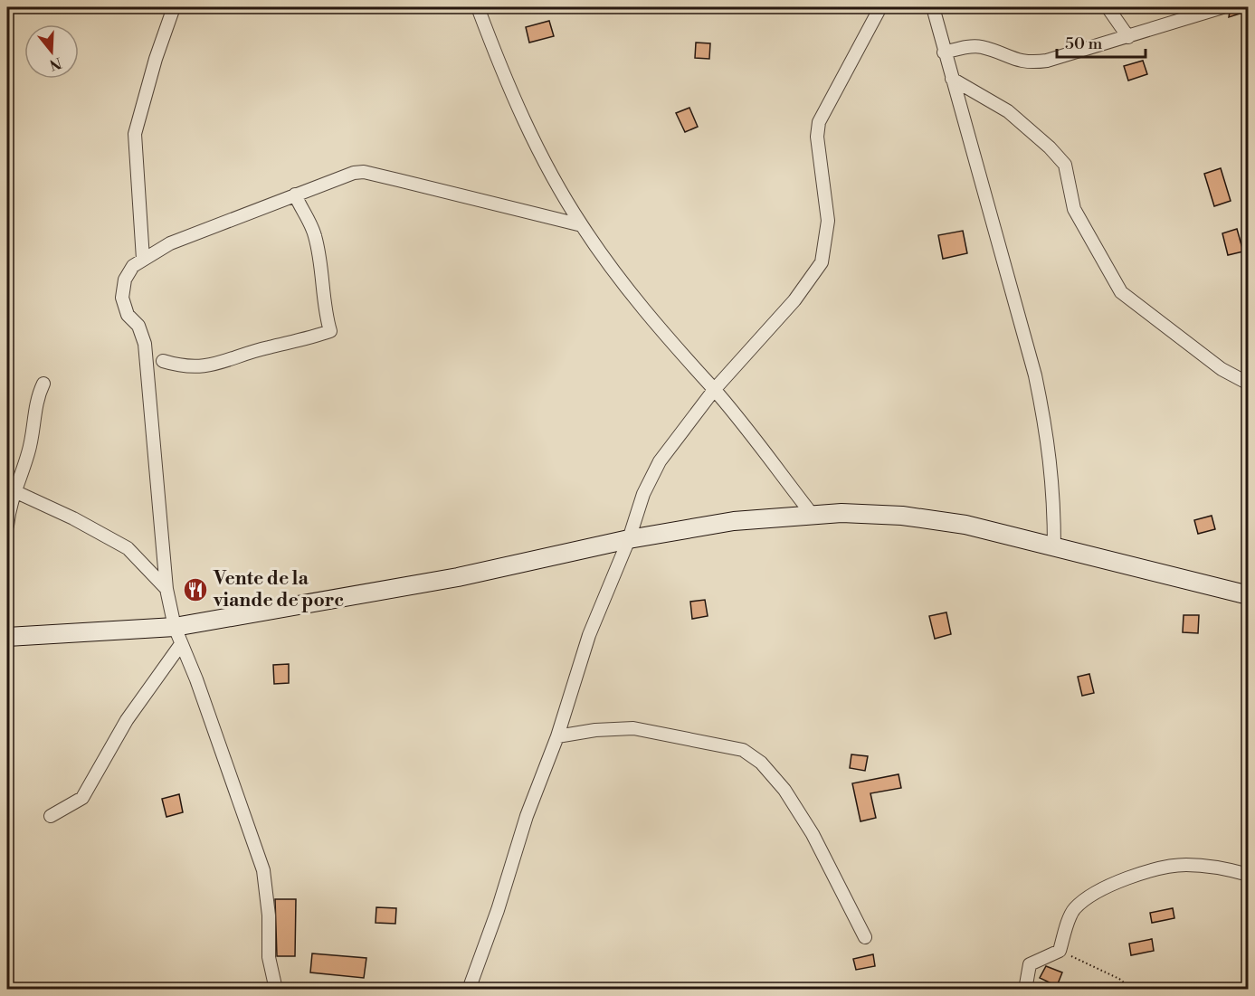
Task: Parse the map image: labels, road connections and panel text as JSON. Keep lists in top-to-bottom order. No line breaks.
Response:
{"places":{"restaurant":["Vente de la viande de porc"]},"scale_bar":"50 m","north":"bottom"}
